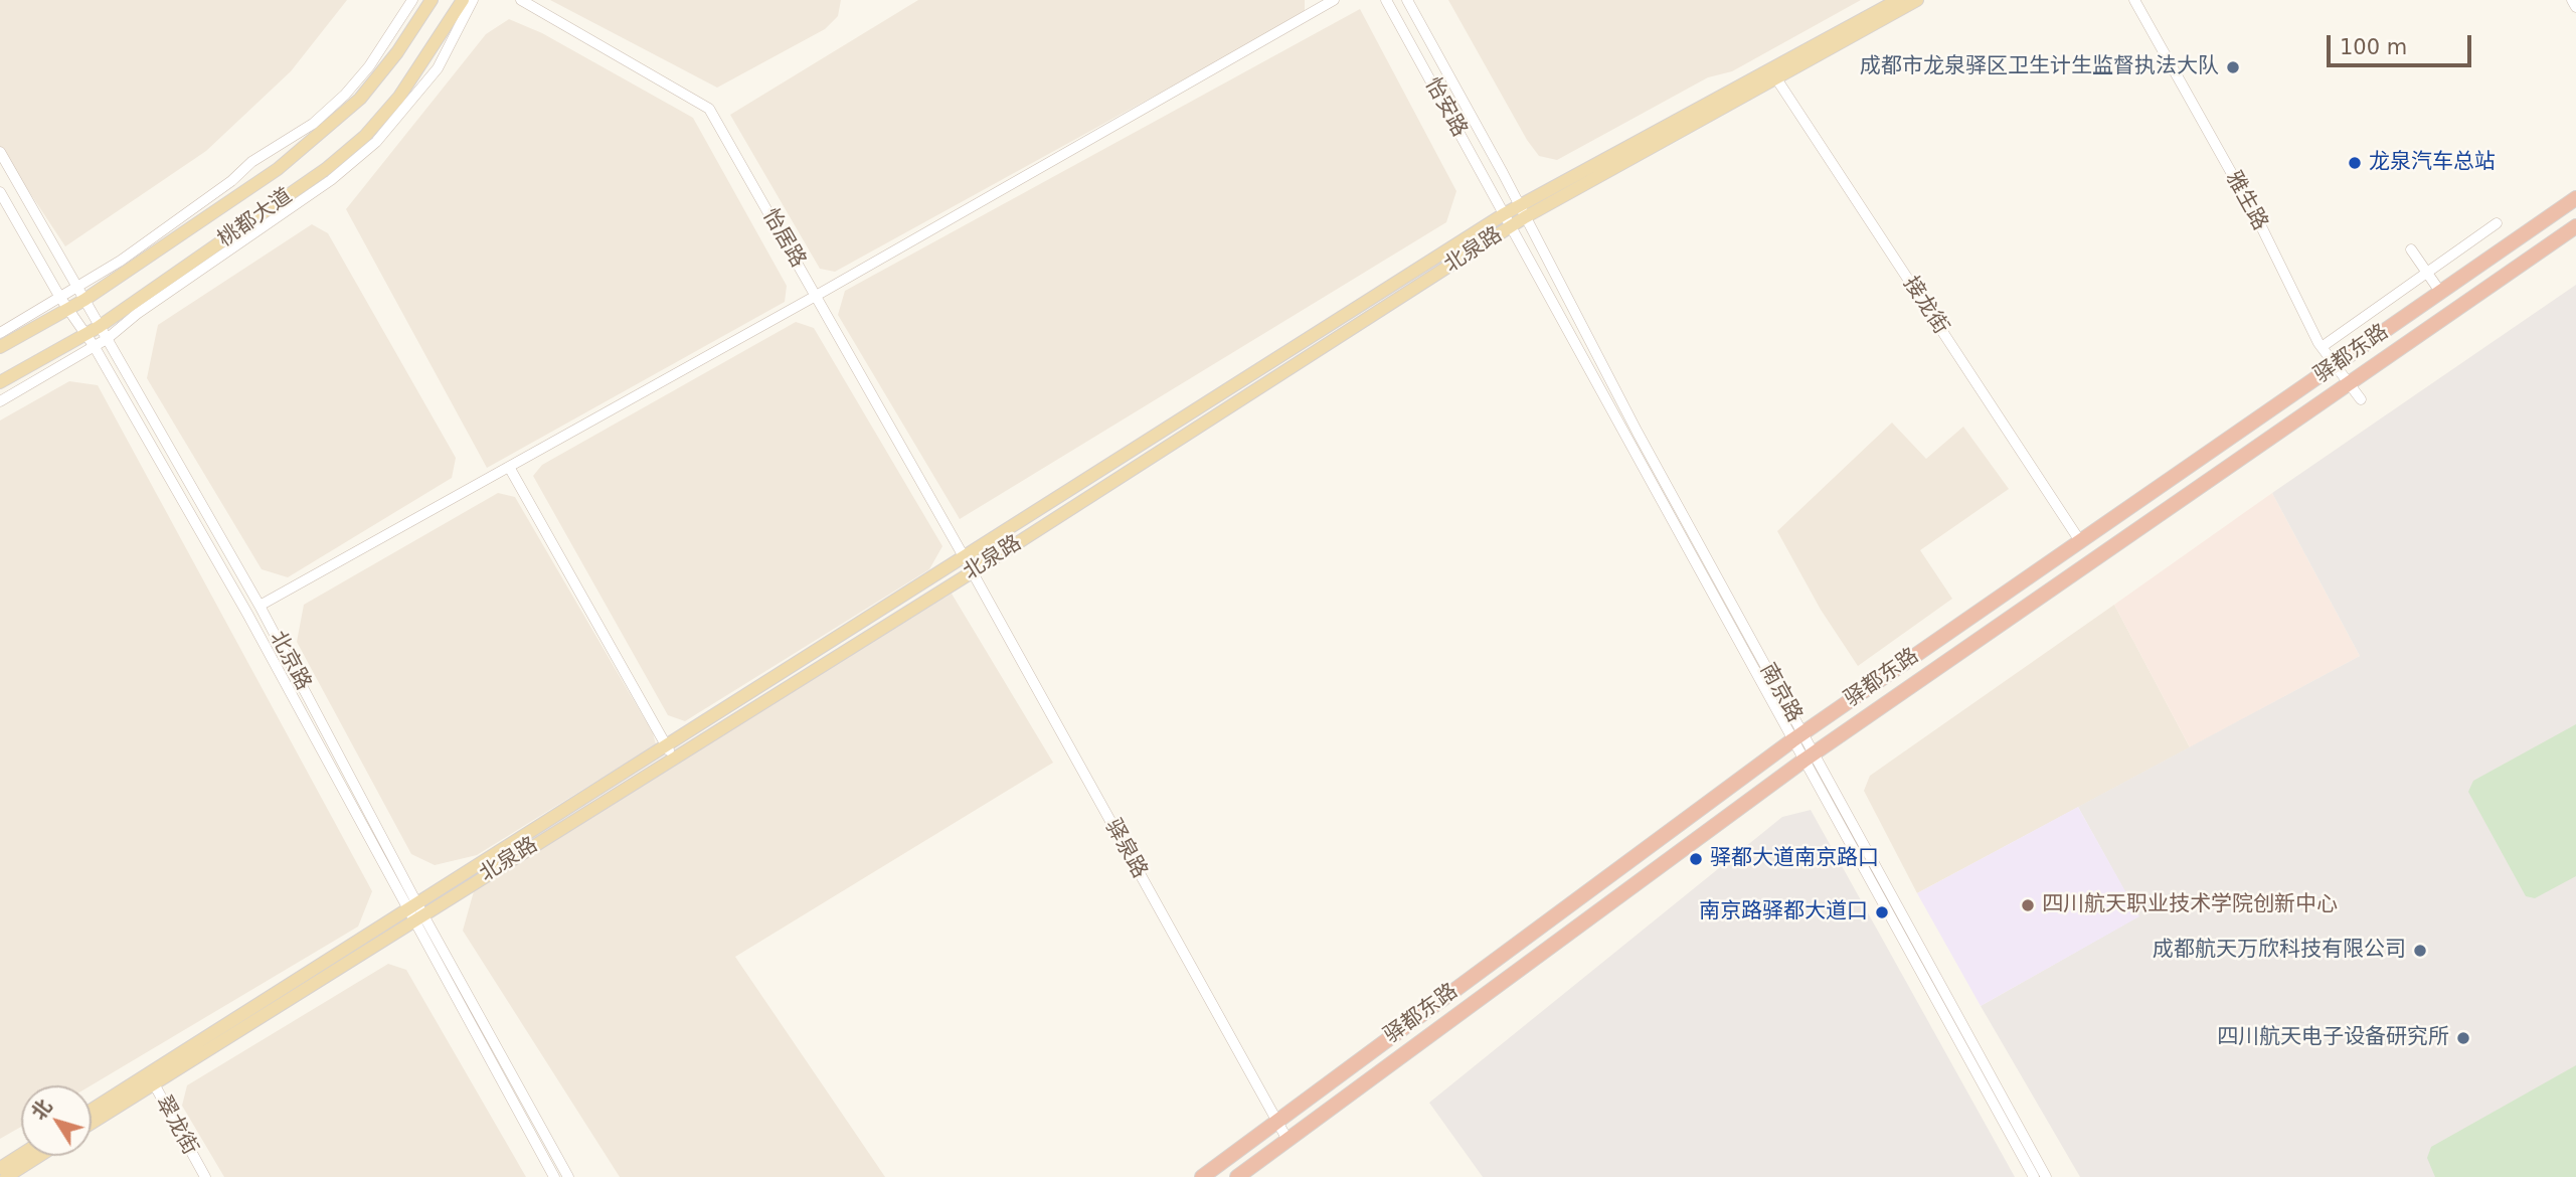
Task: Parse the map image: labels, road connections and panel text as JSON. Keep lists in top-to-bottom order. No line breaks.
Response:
{"streets":{"highway":["驿都东路"],"main road":["桃都大道","北泉路"],"street":["怡安路","雅生路","怡居路","接龙街","北京路","南京路","驿泉路","翠龙街"]},"crossings":[["怡安路","北泉路"],["怡安路","驿都东路"],["怡安路","南京路"],["雅生路","驿都东路"],["桃都大道","北京路"],["怡居路","北泉路"],["怡居路","驿泉路"],["北泉路","接龙街"],["北泉路","北京路"],["北泉路","南京路"],["北泉路","驿泉路"],["北泉路","翠龙街"],["接龙街","驿都东路"],["驿都东路","南京路"],["驿都东路","驿泉路"]],"places":["成都市龙泉驿区卫生计生监督执法大队","龙泉汽车总站","驿都大道南京路口","四川航天职业技术学院创新中心","南京路驿都大道口","成都航天万欣科技有限公司","四川航天电子设备研究所"],"scale_bar":"100 m","north":"top left"}
